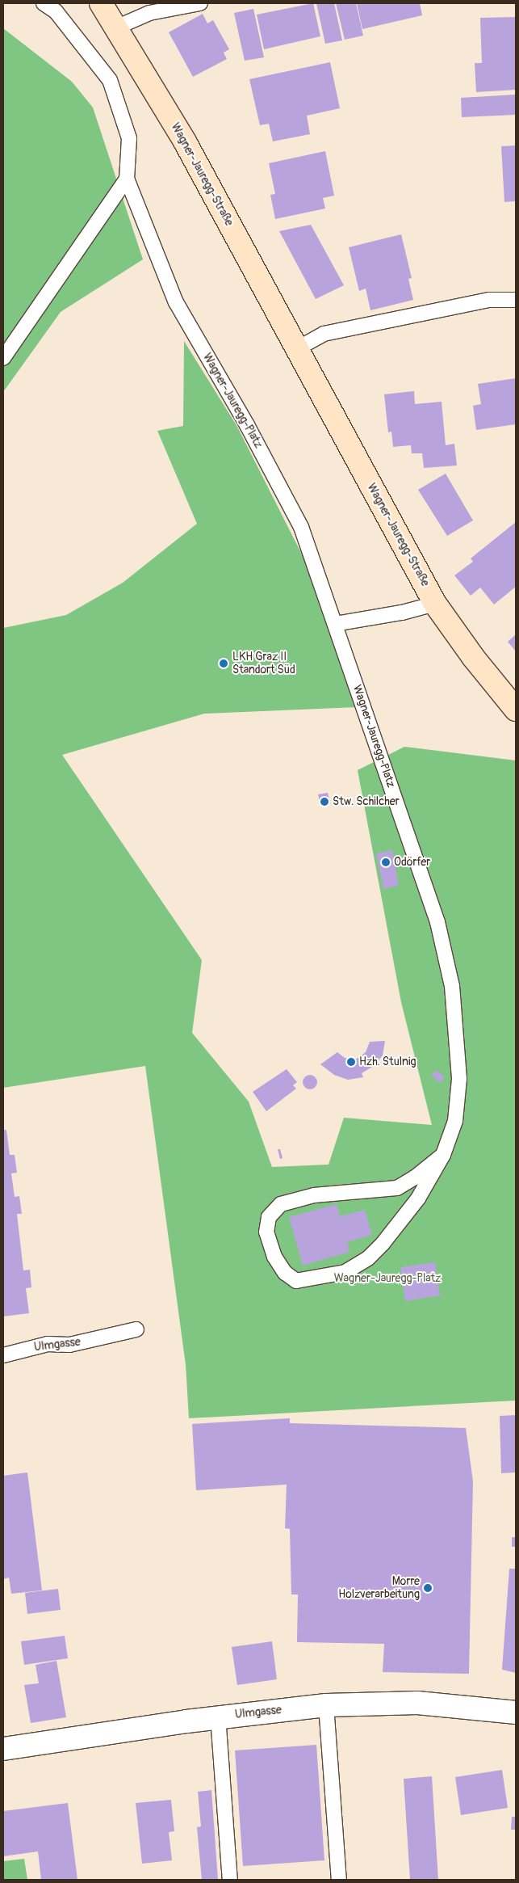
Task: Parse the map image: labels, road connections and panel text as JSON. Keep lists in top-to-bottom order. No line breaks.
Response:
{"streets":{"main road":["Wagner-Jauregg-Straße"],"street":["Ulmgasse"],"lane":["Wagner-Jauregg-Platz"]},"parks":["Wagner-Jauregg-Platz"],"places":["LKH Graz II Standort Süd","Stw. Schilcher","Odörfer","Hzh. Stulnig","Morre Holzverarbeitung"]}
